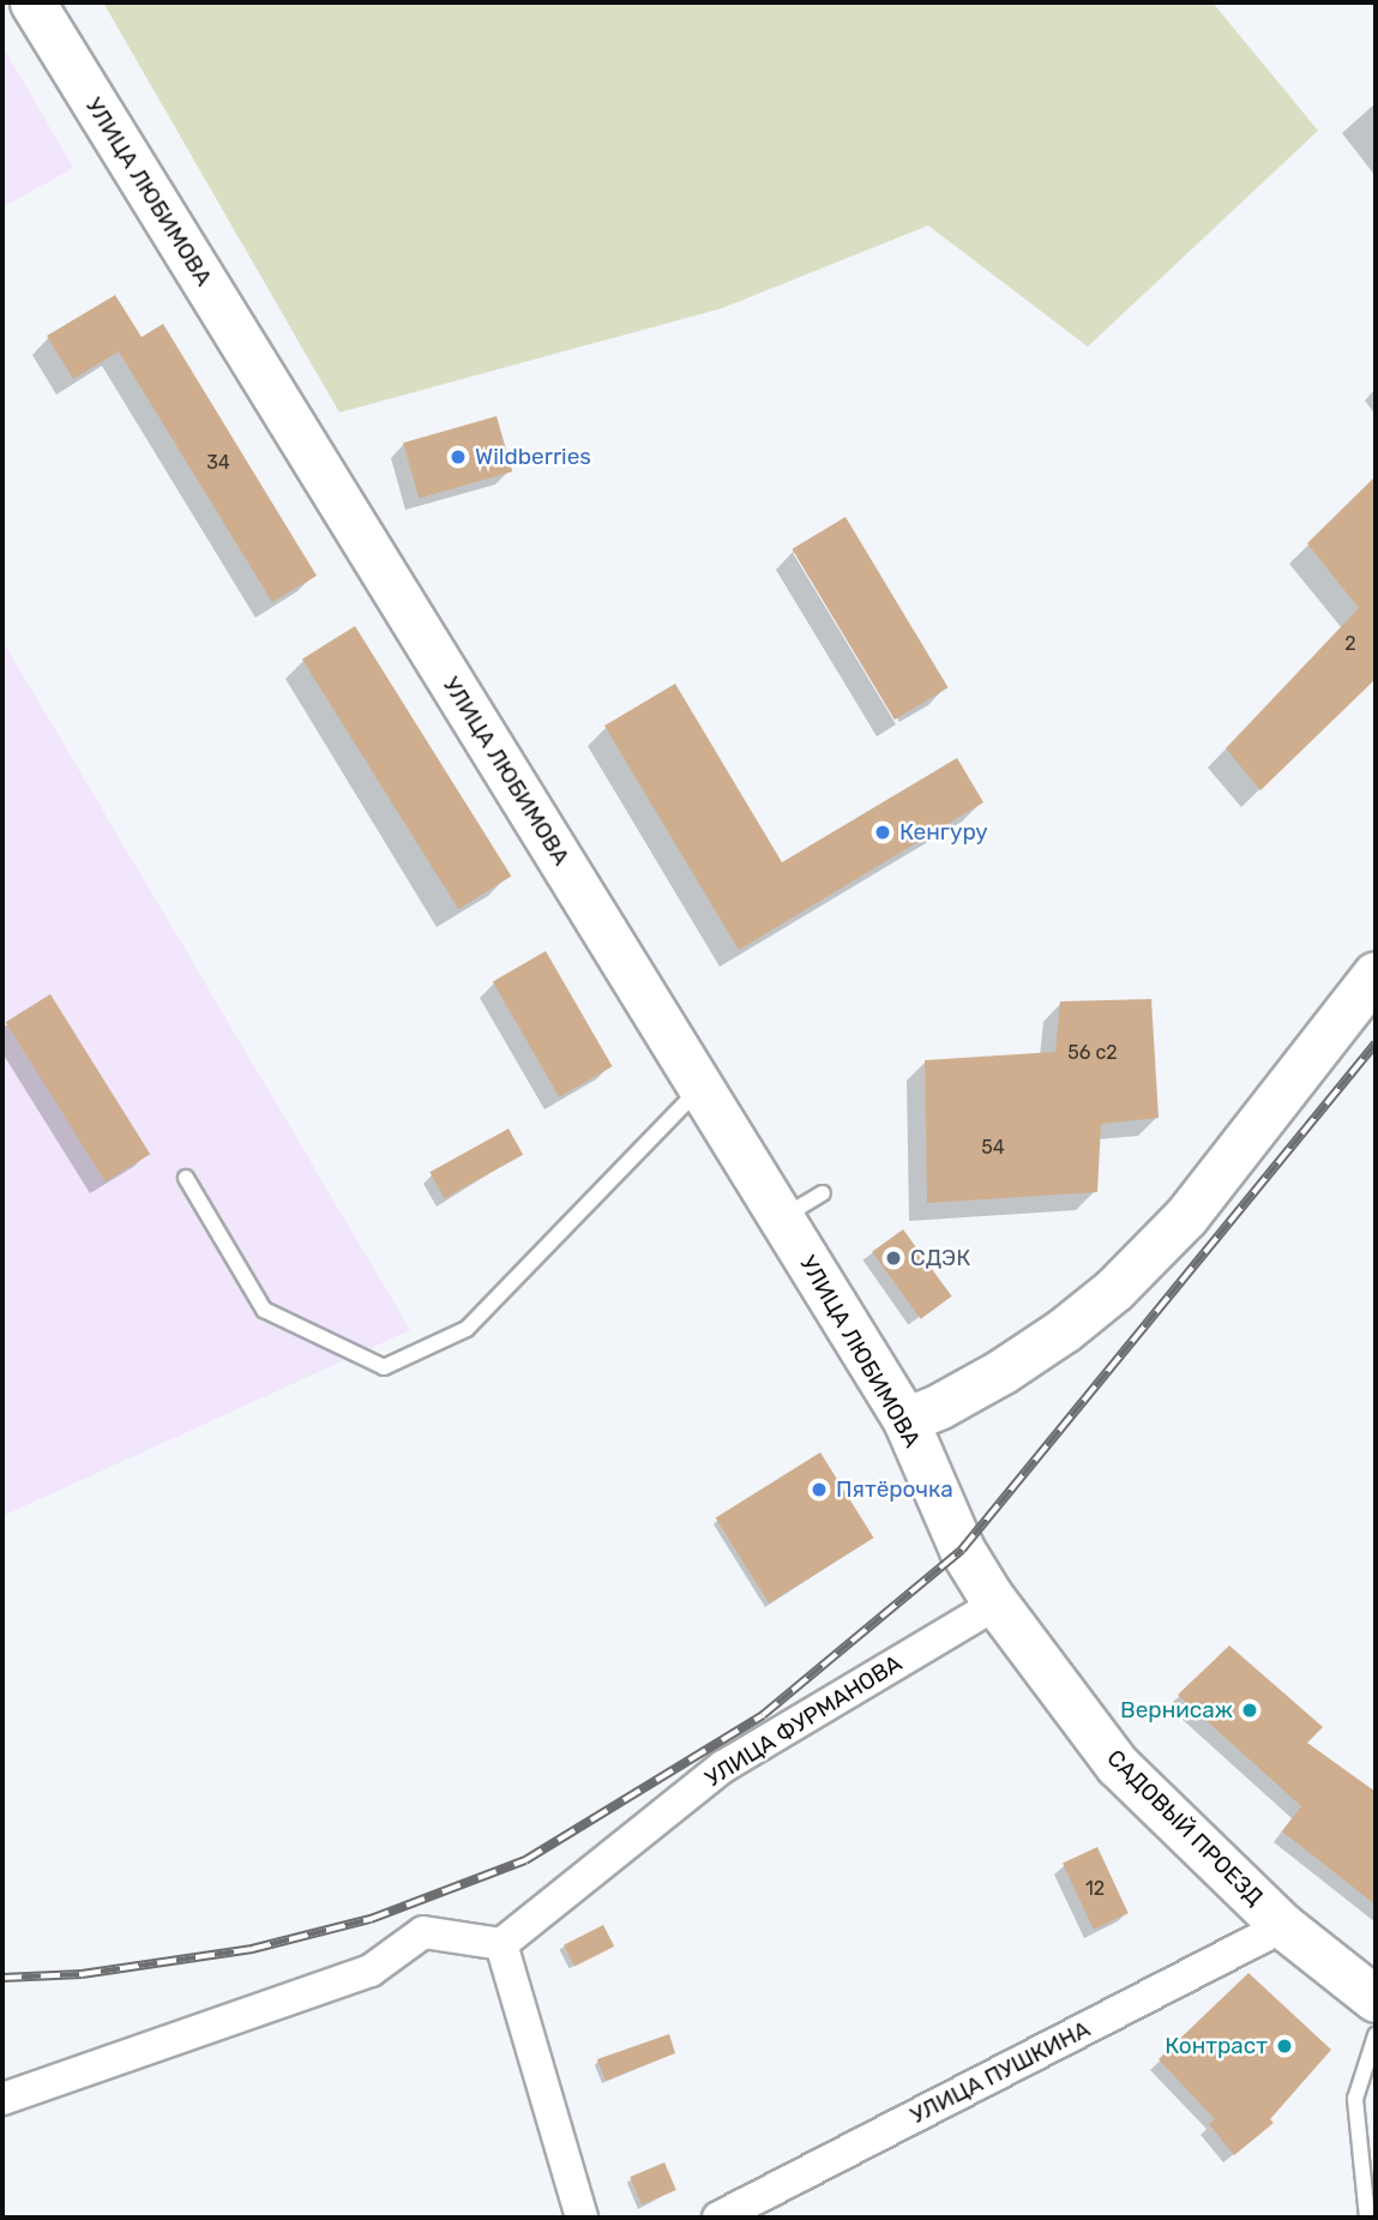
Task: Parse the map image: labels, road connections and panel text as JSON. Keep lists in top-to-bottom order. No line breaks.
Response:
{"streets":{"main road":["УЛИЦА ЛЮБИМОВА","САДОВЫЙ ПРОЕЗД"],"street":["УЛИЦА ФУРМАНОВА","УЛИЦА ПУШКИНА"]},"crossings":[["УЛИЦА ЛЮБИМОВА","САДОВЫЙ ПРОЕЗД"],["УЛИЦА ФУРМАНОВА","САДОВЫЙ ПРОЕЗД"],["САДОВЫЙ ПРОЕЗД","УЛИЦА ПУШКИНА"]],"places":["Wildberries","Кенгуру","СДЭК","Пятёрочка","Вернисаж","Контраст"],"house_numbers":["34","2","56 с2","54","12"]}
